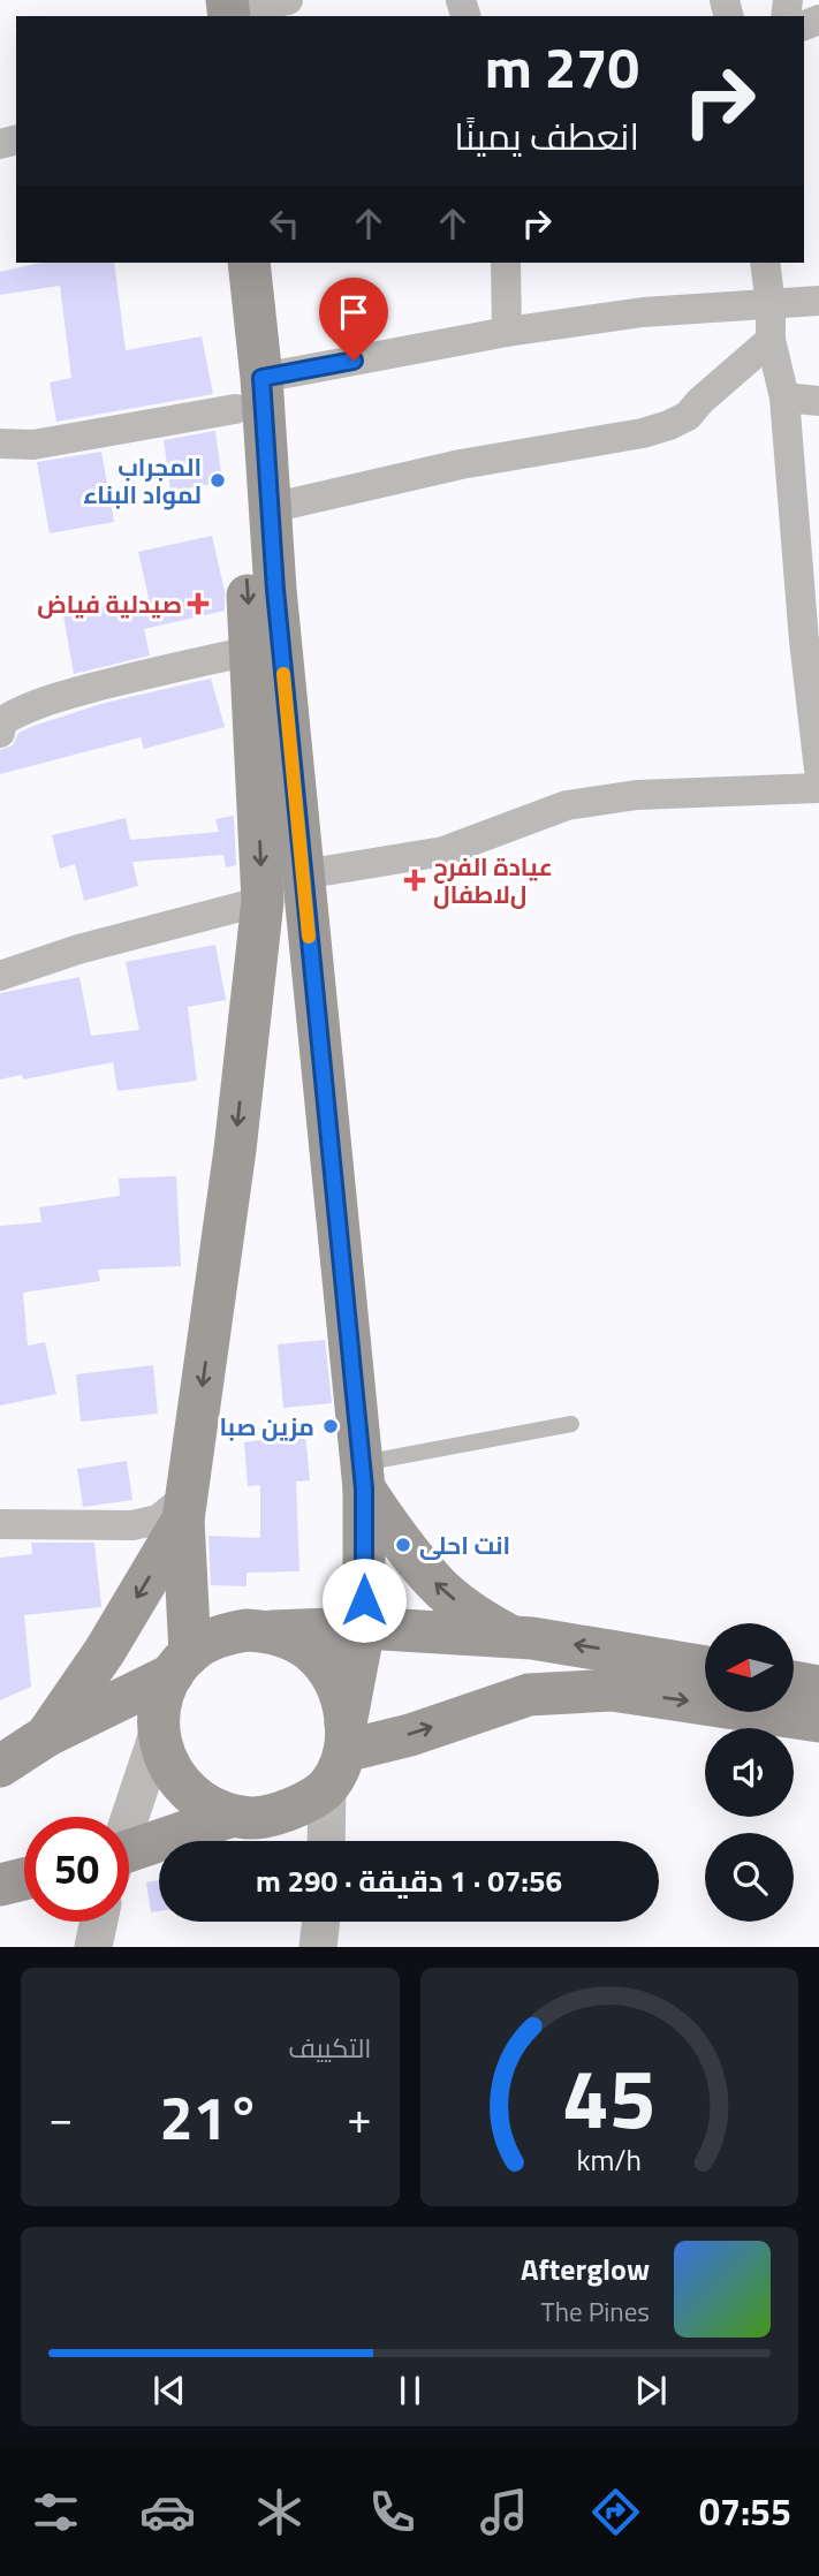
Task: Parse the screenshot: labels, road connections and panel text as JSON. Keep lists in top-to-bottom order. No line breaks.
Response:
{"places":{"other":["المجراب لمواد البناء","مزين صبا","انت احلى"],"health":["صيدلية فياض","عيادة الفرح لﻻطفال"]},"north":"left","page":{"turn":["270 m","انعطف يمينًا"],"limit":"50","trip":"07:56 · 1 دقيقة · 290 m","tile":"التكييف","heat":["−","21°","+"],"song":["Afterglow","The Pines"],"tabs":"07:55","gauge":["45","km/h"]}}
